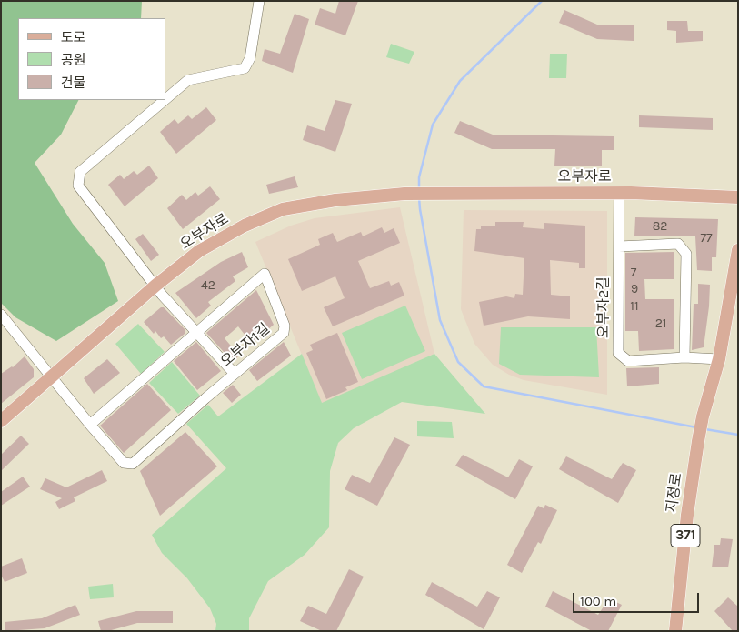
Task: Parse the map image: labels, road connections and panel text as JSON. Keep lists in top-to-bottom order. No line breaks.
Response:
{"streets":{"main road":["오부자로","지정로","371"],"street":["오부자2길","오부자1길"]},"crossings":[["오부자로","오부자2길"],["오부자로","오부자1길"],["오부자2길","지정로"],["오부자2길","371"],["지정로","371"]],"house_numbers":["82","77","7","42","9","11","21"],"legend":["도로","공원","건물"],"scale_bar":"100 m"}
